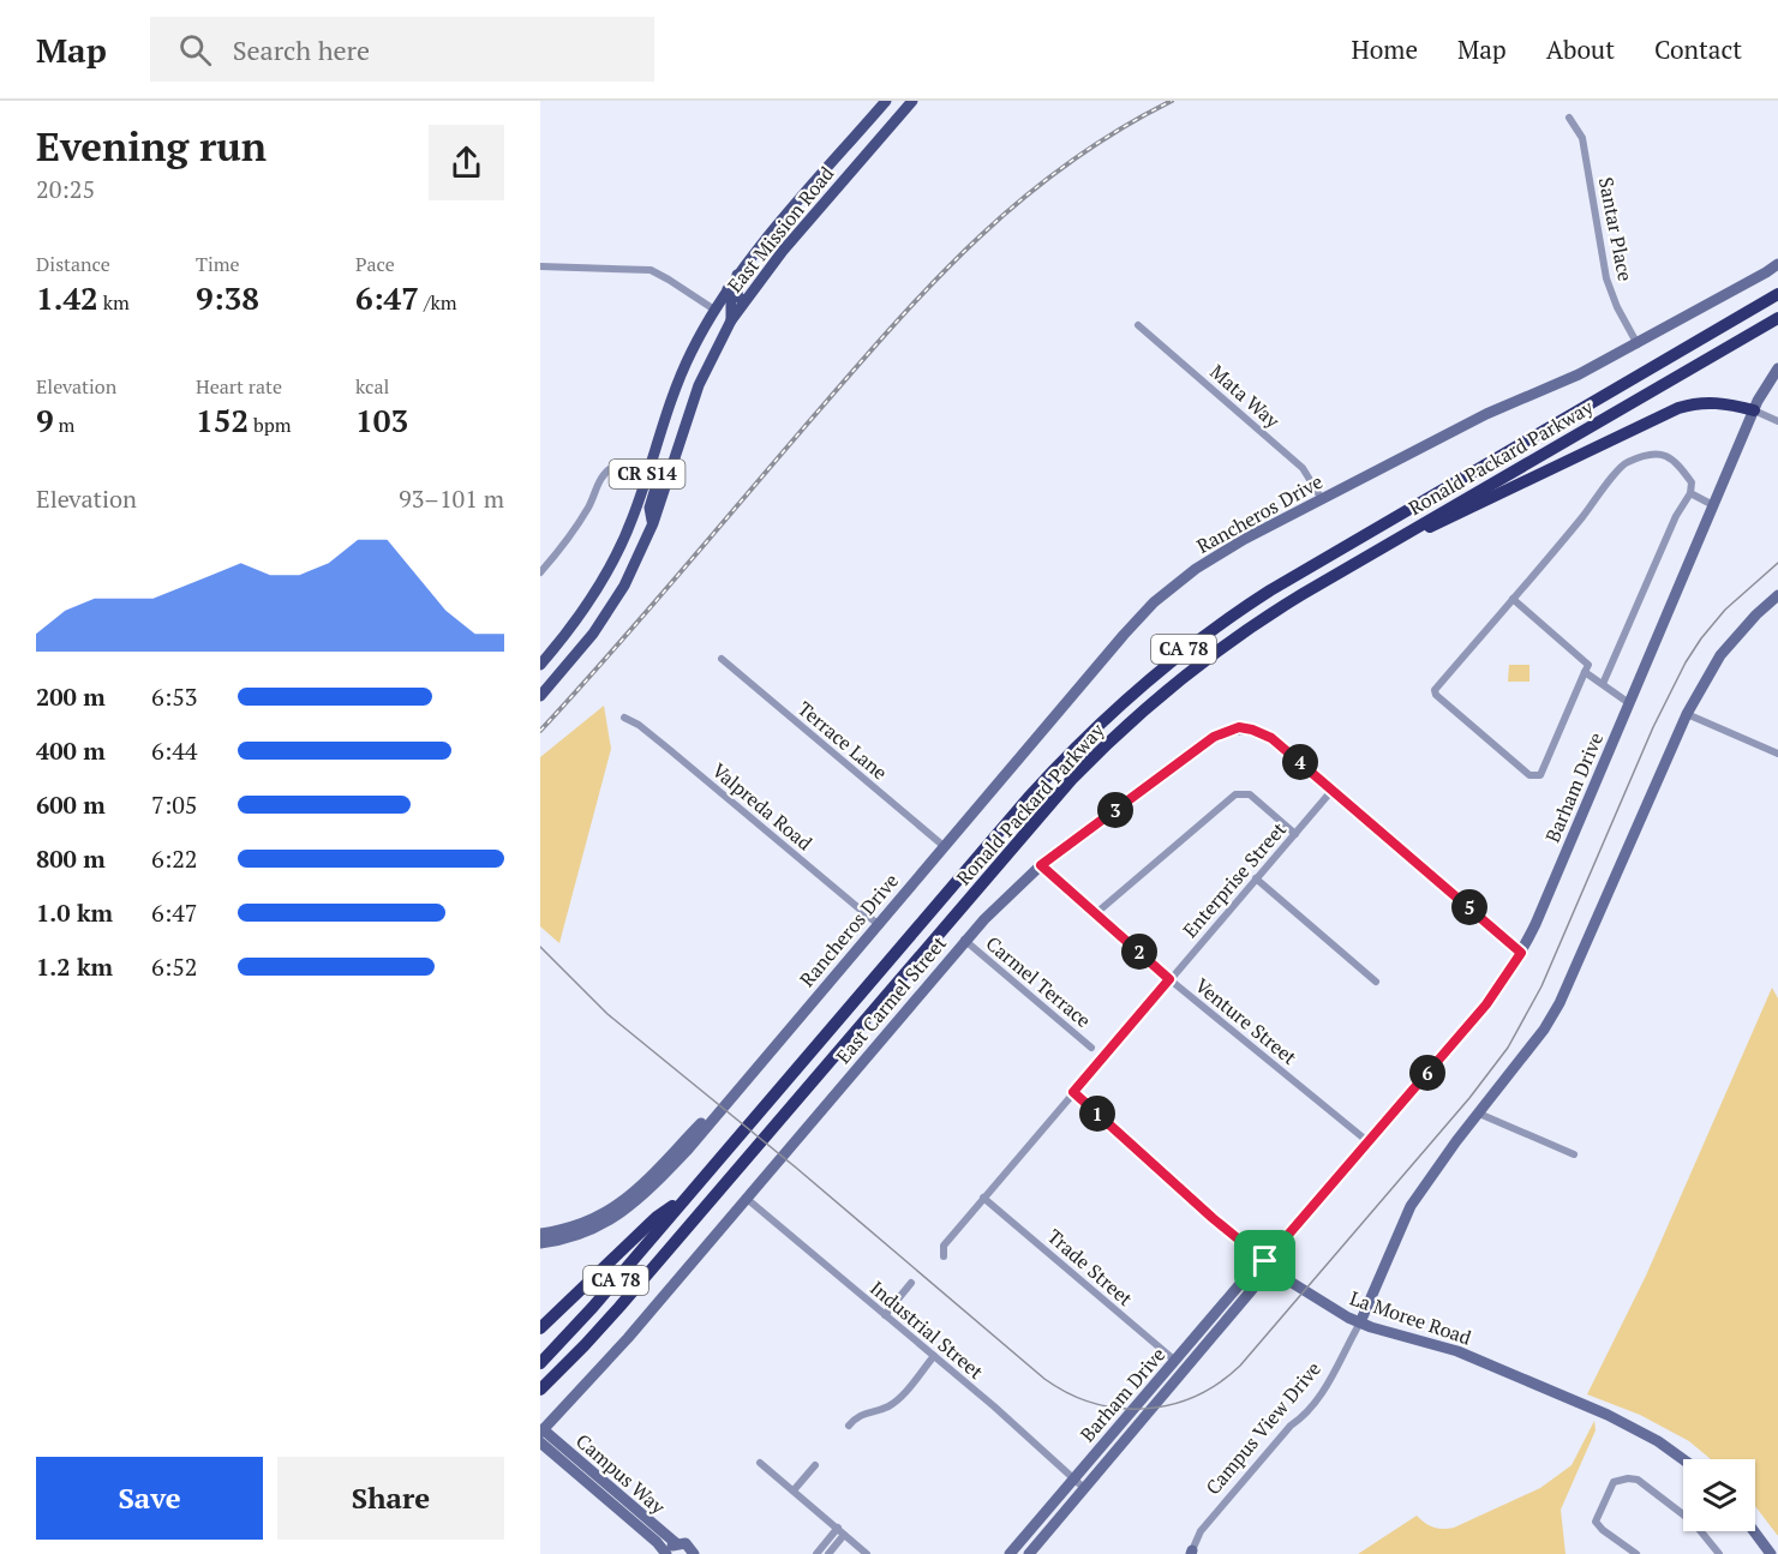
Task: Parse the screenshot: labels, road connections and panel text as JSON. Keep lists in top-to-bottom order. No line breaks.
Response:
{"streets":{"highway":["Ronald Packard Parkway","CA 78"],"main road":["East Mission Road","CR S14","Rancheros Drive","Barham Drive","East Carmel Street","La Moree Road","Campus Way"],"street":["Santar Place","Mata Way","Terrace Lane","Valpreda Road","Enterprise Street","Carmel Terrace","Venture Street","Trade Street","Industrial Street","Campus View Drive"]},"crossings":[["Santar Place","Rancheros Drive"],["Mata Way","Rancheros Drive"],["Rancheros Drive","Terrace Lane"],["Rancheros Drive","Valpreda Road"],["Barham Drive","East Carmel Street"],["Barham Drive","Venture Street"],["Barham Drive","Trade Street"],["Barham Drive","La Moree Road"],["Barham Drive","Industrial Street"],["Enterprise Street","East Carmel Street"],["Enterprise Street","Venture Street"],["Enterprise Street","Trade Street"],["Enterprise Street","La Moree Road"],["Carmel Terrace","East Carmel Street"],["East Carmel Street","Venture Street"],["East Carmel Street","Industrial Street"],["East Carmel Street","Campus Way"],["La Moree Road","Campus View Drive"]],"page":{"header":"Map","search":"Search here","nav":["Home","Map","About","Contact"],"heading":["Evening run","20:25"],"stats":[["Distance","1.42 km"],["Time","9:38"],["Pace","6:47 /km"],["Elevation","9 m"],["Heart rate","152 bpm"],["kcal","103"]],"chart":["Elevation","93–101 m"],"list":[{"name":"200 m","note":"6:53"},{"name":"400 m","note":"6:44"},{"name":"600 m","note":"7:05"},{"name":"800 m","note":"6:22"},{"name":"1.0 km","note":"6:47"},{"name":"1.2 km","note":"6:52"}],"pins":["4","3","5","2","6","1"],"buttons":["Save","Share"]}}
